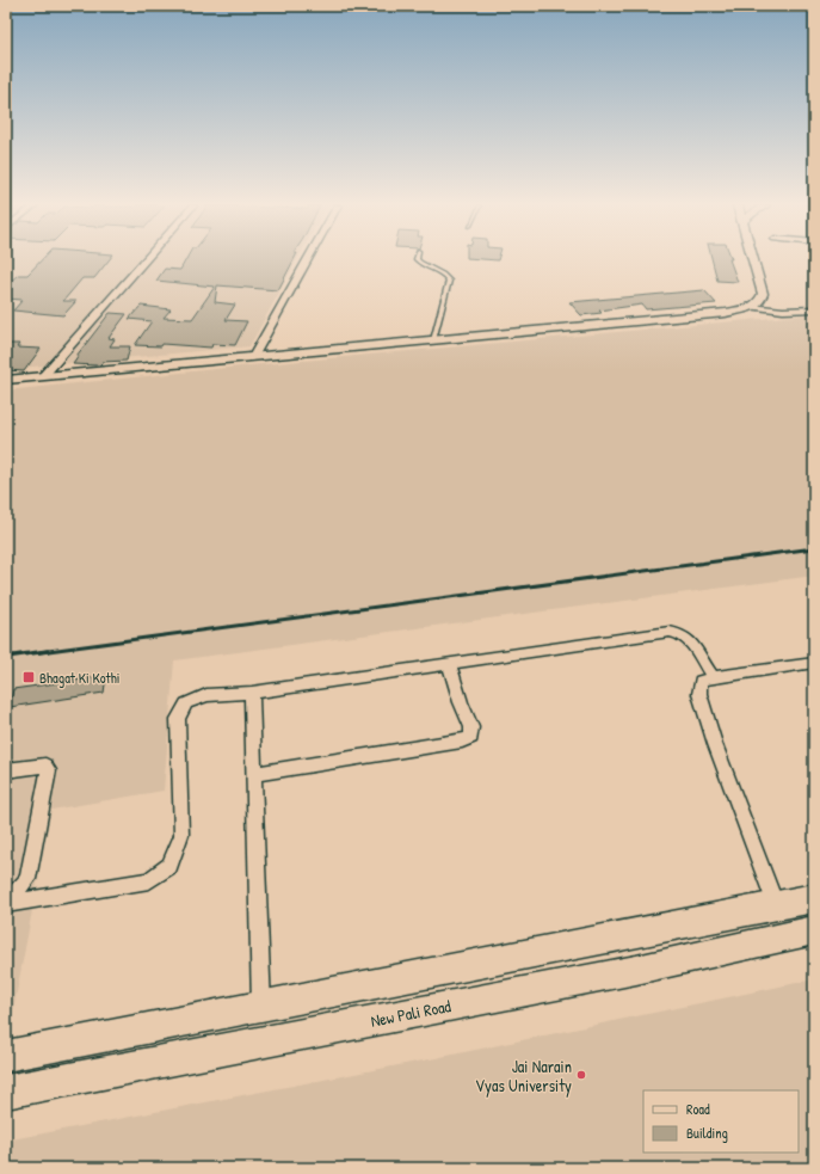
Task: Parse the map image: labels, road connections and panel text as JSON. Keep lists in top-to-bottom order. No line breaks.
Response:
{"streets":{"highway":["New Pali Road"]},"places":{"transit":["Bhagat Ki Kothi"],"other":["Jai Narain Vyas University"]},"legend":["Road","Building"]}
